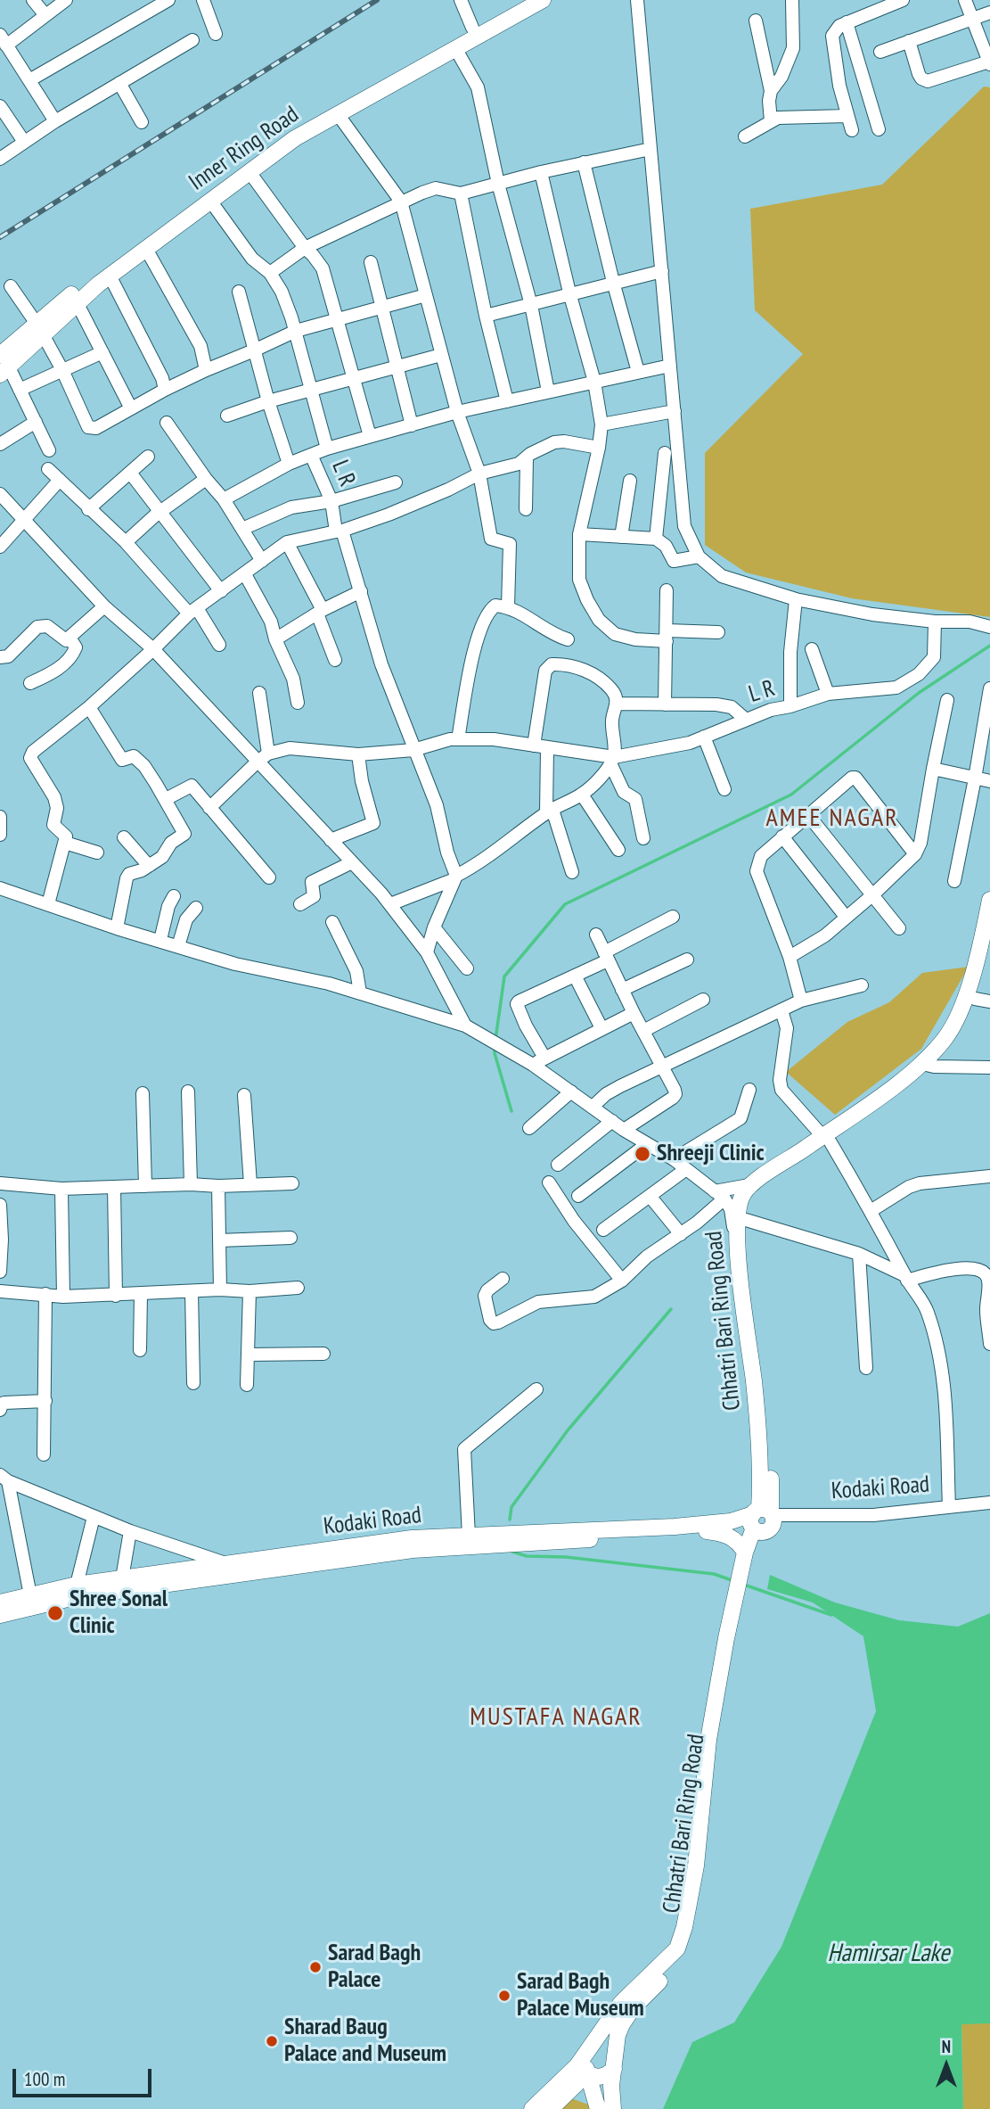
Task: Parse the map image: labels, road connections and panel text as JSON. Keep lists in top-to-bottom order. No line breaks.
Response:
{"streets":{"main road":["Inner Ring Road","Chhatri Bari Ring Road","Kodaki Road"],"street":["L R"]},"crossings":[["Inner Ring Road","L R"],["Chhatri Bari Ring Road","Kodaki Road"]],"districts":["AMEE NAGAR","MUSTAFA NAGAR"],"water":["Hamirsar Lake"],"places":["Shreeji Clinic","Shree Sonal Clinic","Sarad Bagh Palace","Sarad Bagh Palace Museum","Sharad Baug Palace and Museum"],"scale_bar":"100 m","north":"top"}
